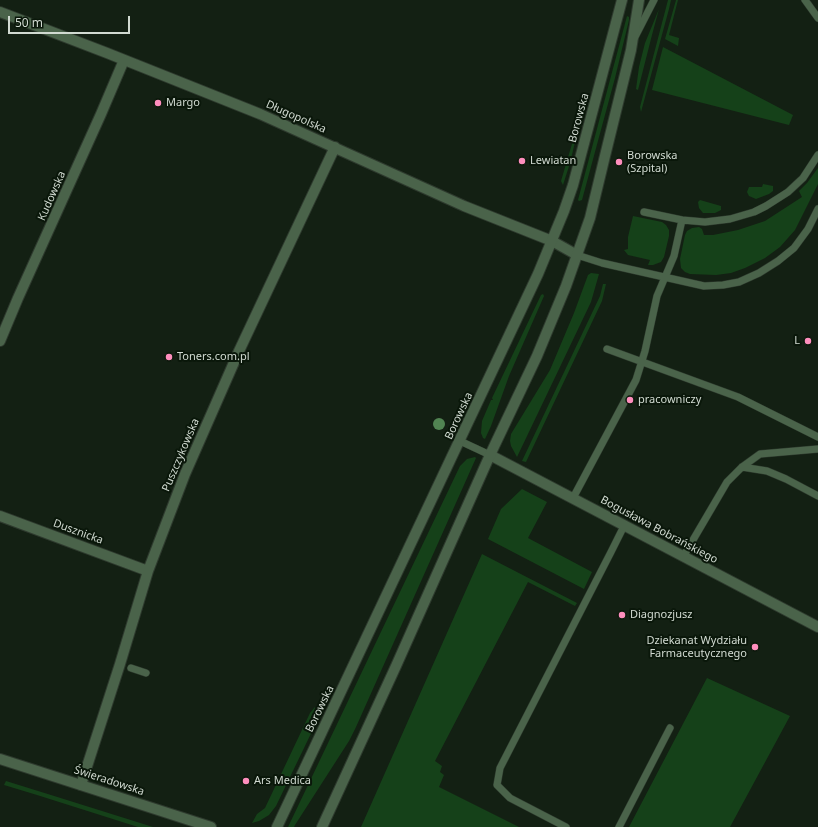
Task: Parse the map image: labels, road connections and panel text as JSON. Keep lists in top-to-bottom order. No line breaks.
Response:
{"streets":{"street":["Długopolska","Borowska","Kudowska","Puszczykowska","Bogusława Bobrańskiego","Dusznicka","Świeradowska"]},"crossings":[["Długopolska","Borowska"],["Długopolska","Kudowska"],["Długopolska","Puszczykowska"],["Puszczykowska","Dusznicka"],["Puszczykowska","Świeradowska"]],"places":["Margo","Lewiatan","Borowska (Szpital)","L","Toners.com.pl","pracowniczy","Diagnozjusz","Dziekanat Wydziału Farmaceutycznego","Ars Medica"],"scale_bar":"50 m"}
